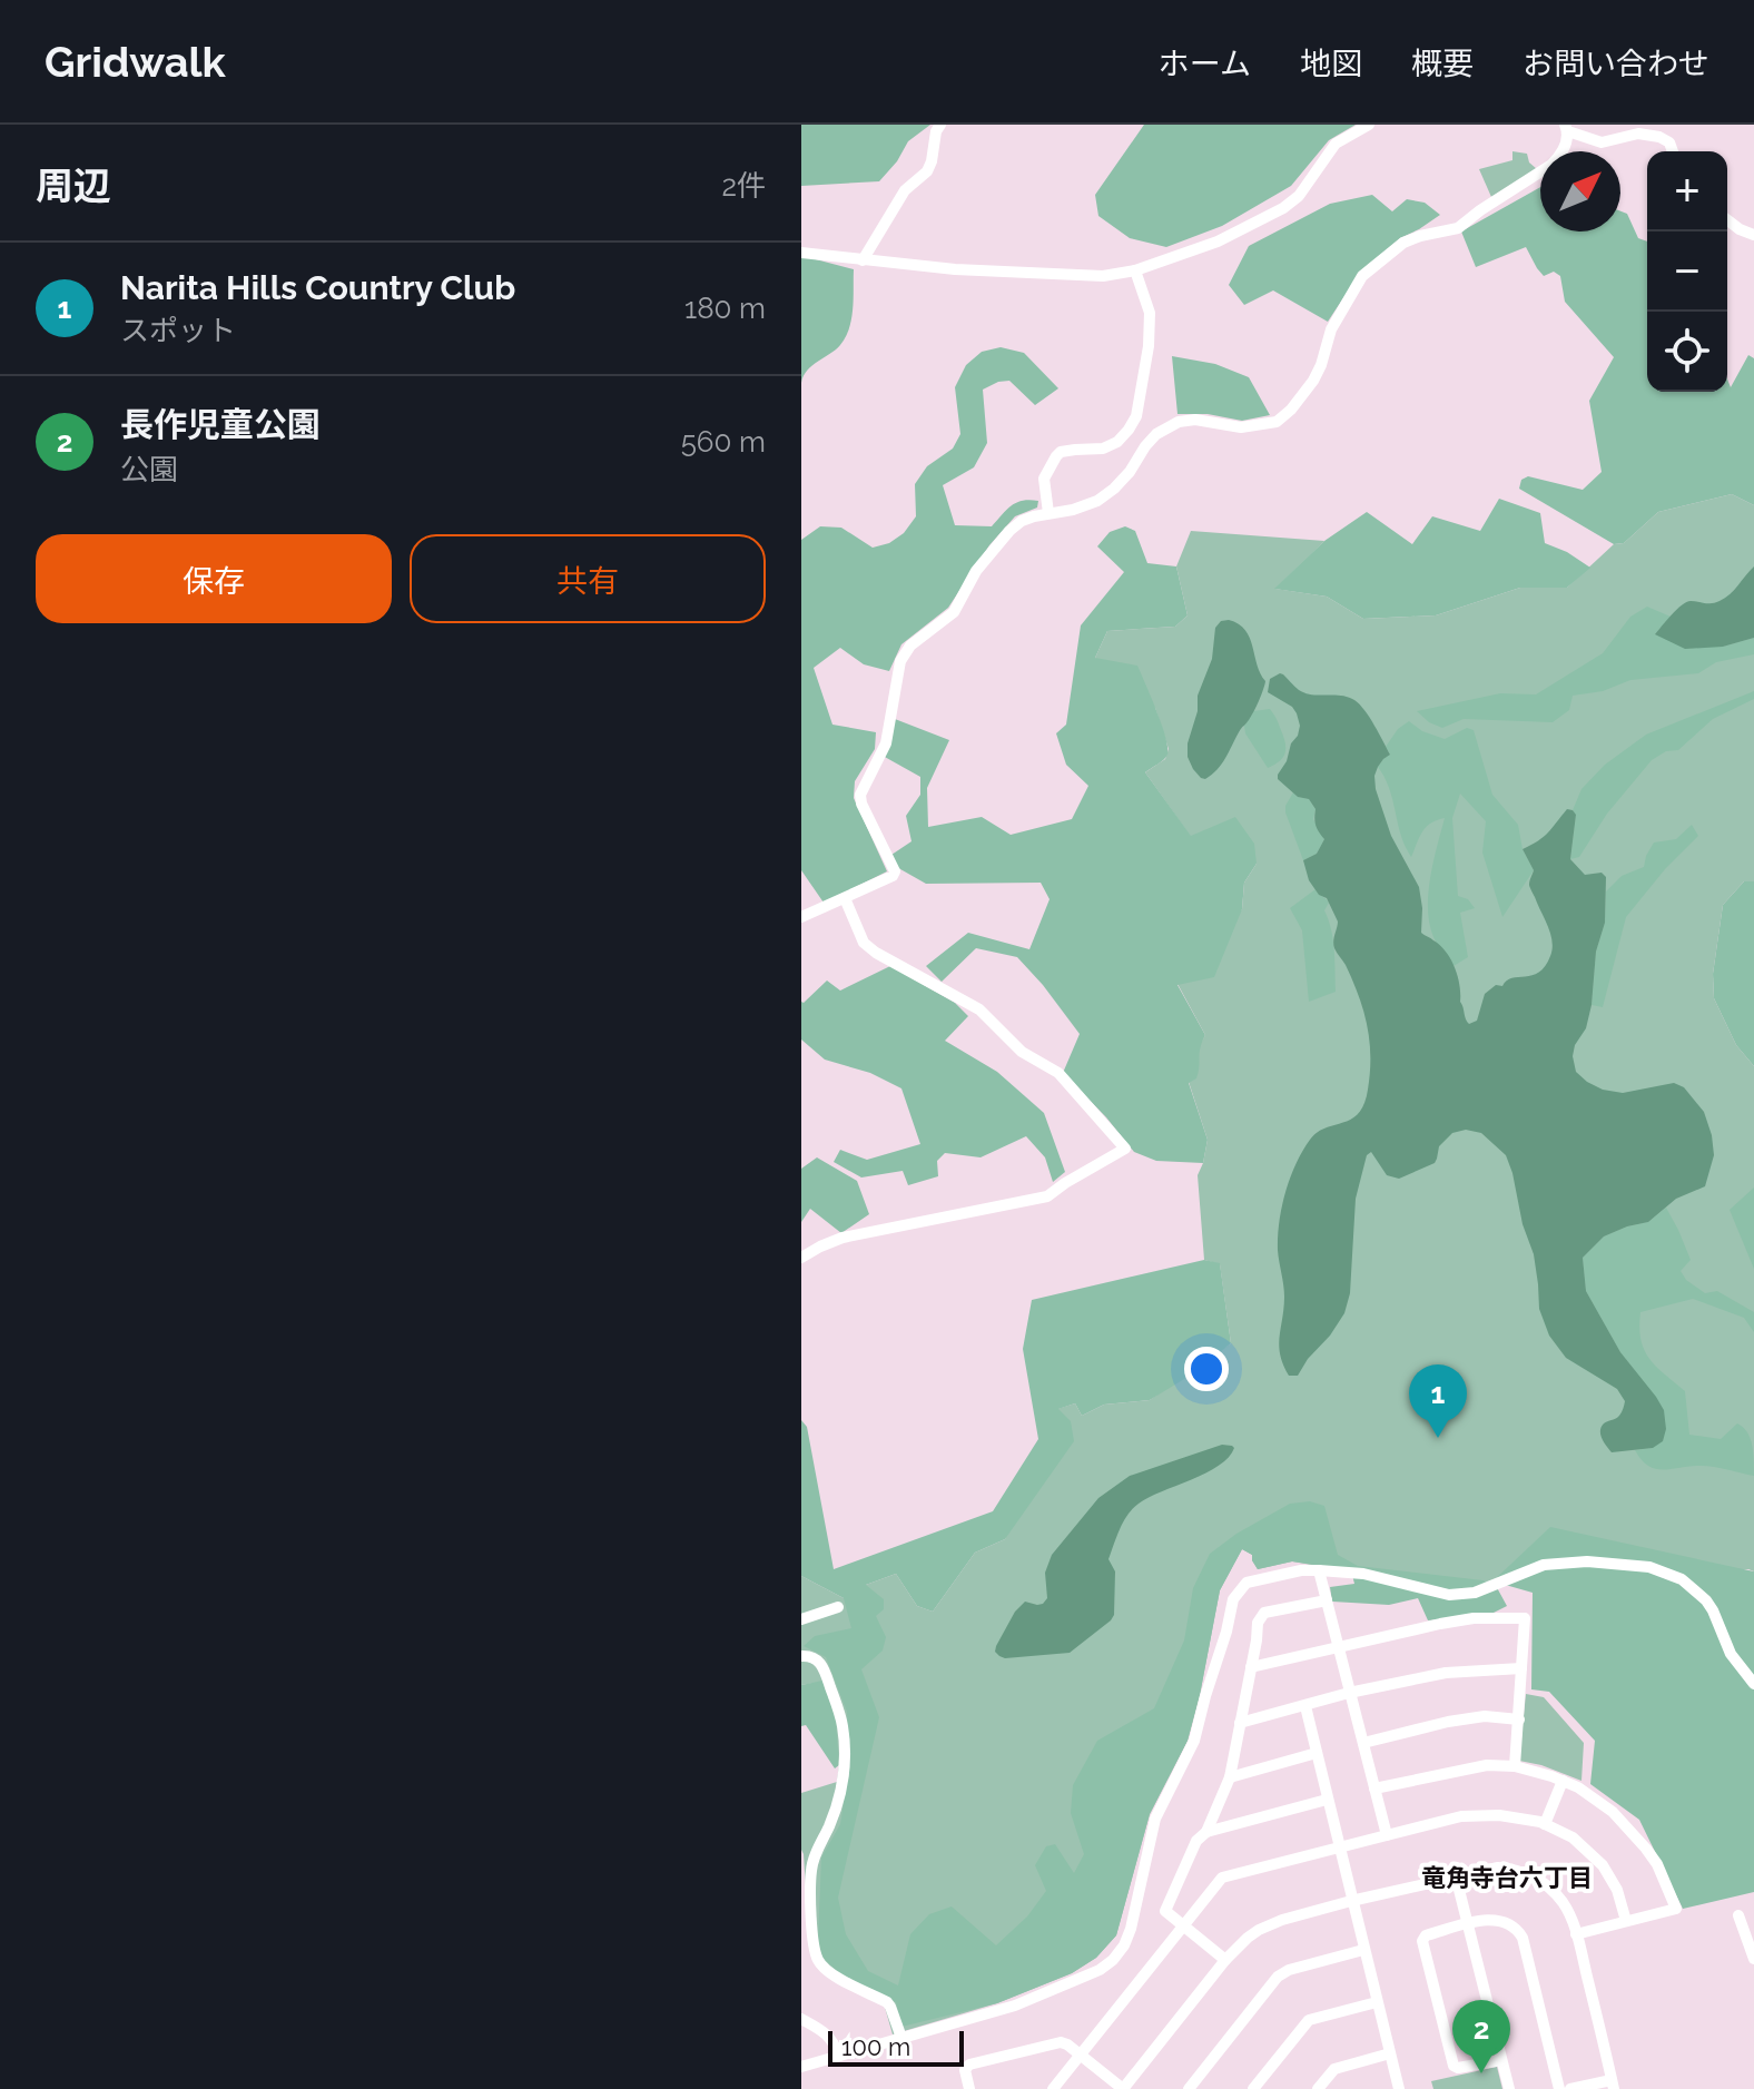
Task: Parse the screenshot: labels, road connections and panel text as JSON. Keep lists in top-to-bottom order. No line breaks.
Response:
{"districts":["竜角寺台六丁目"],"scale_bar":"100 m","north":"top right","page":{"header":"Gridwalk","nav":["ホーム","地図","概要","お問い合わせ"],"heading":["周辺","2件"],"map_buttons":["+","−"],"list":[{"mark":"1","name":"Narita Hills Country Club","note":"スポット","value":"180 m"},{"mark":"2","name":"長作児童公園","note":"公園","value":"560 m"}],"buttons":["保存","共有"],"pins":["1","2"],"scale":"100 m"}}
